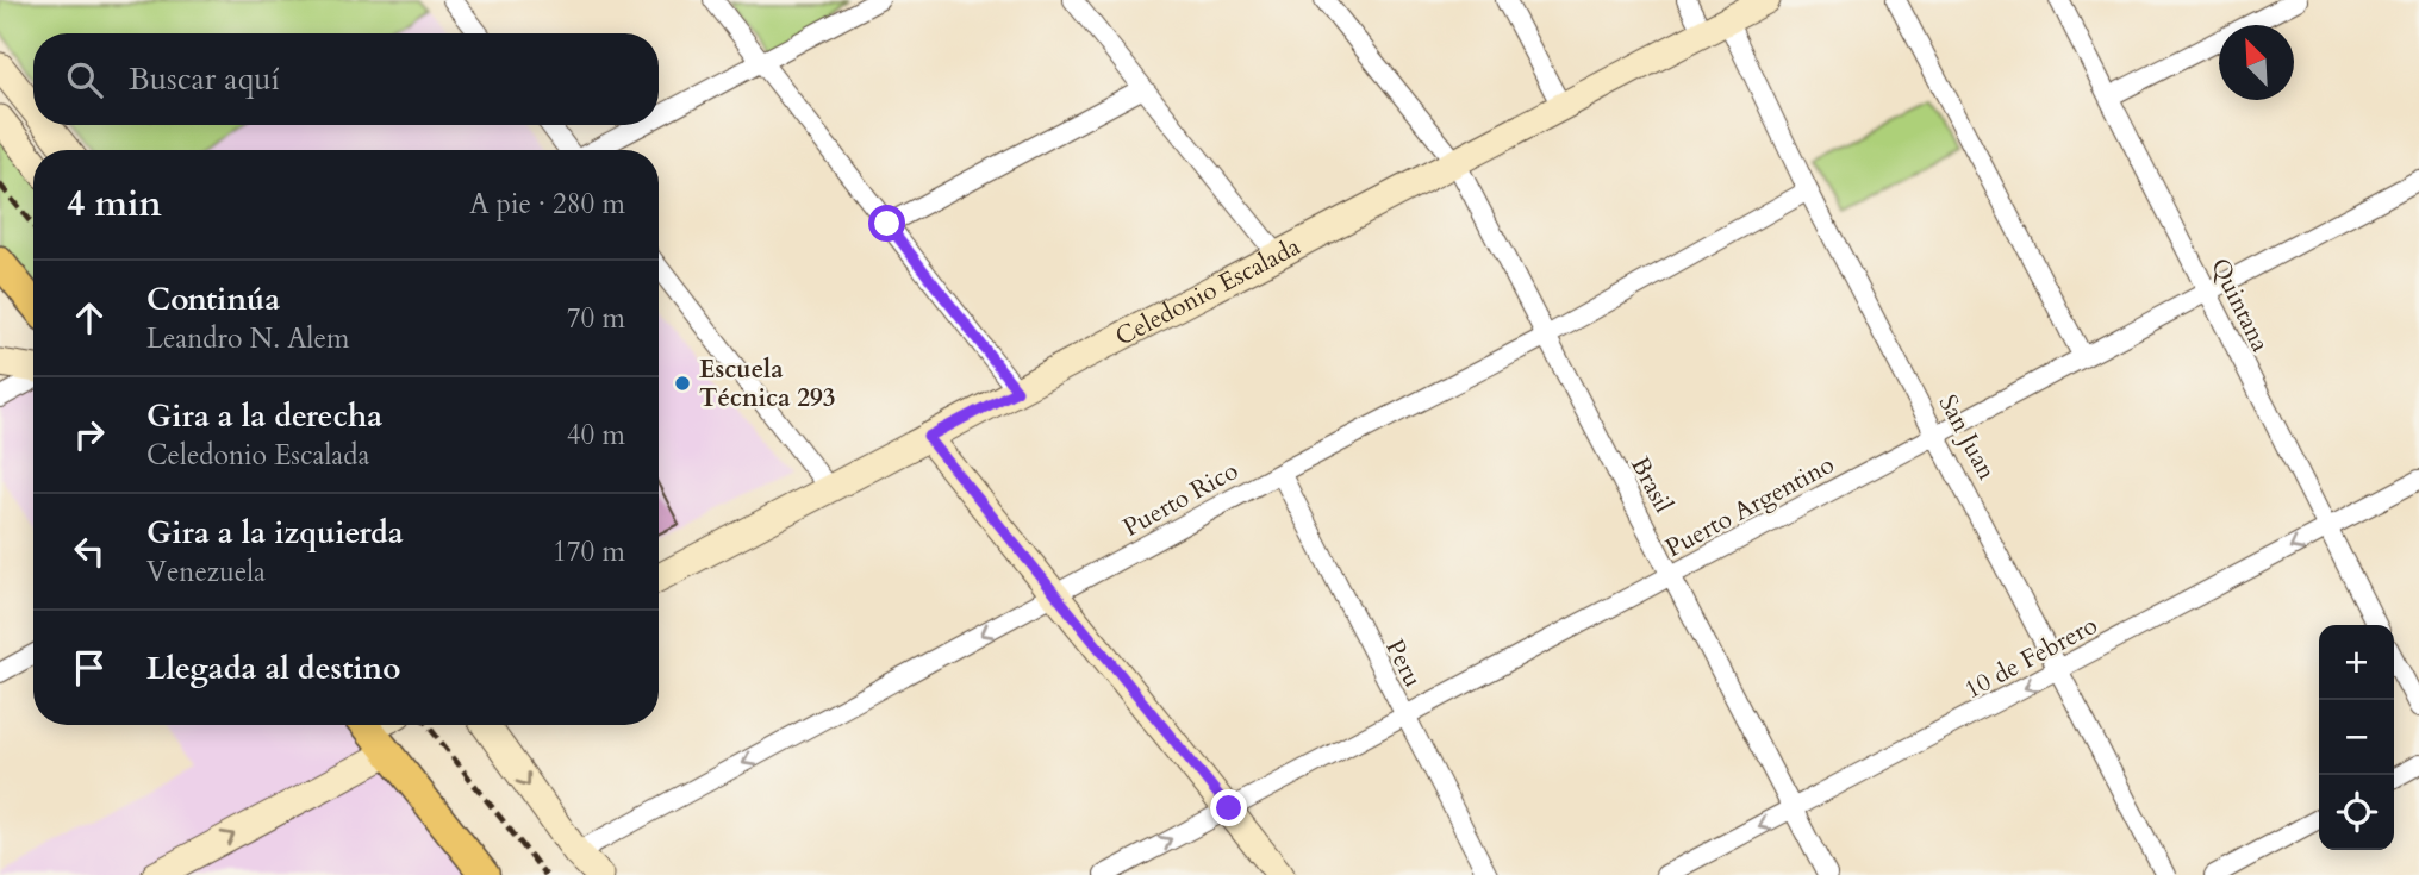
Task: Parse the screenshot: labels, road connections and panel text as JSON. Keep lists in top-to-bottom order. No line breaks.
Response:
{"streets":{"main road":["Celedonio Escalada"],"street":["Quintana","San Juan","Brasil","Puerto Rico","Puerto Argentino","10 de Febrero","Peru"]},"crossings":[["Celedonio Escalada","San Juan"],["Celedonio Escalada","Brasil"],["Quintana","Puerto Argentino"],["Quintana","10 de Febrero"],["San Juan","Puerto Rico"],["San Juan","Puerto Argentino"],["San Juan","10 de Febrero"],["Brasil","Puerto Rico"],["Brasil","Puerto Argentino"],["Brasil","10 de Febrero"],["Puerto Rico","Peru"],["Puerto Argentino","Peru"]],"one_way":["Puerto Rico","10 de Febrero"],"places":["Escuela Técnica 293"],"north":"top left","page":{"search":"Buscar aquí","heading":["4 min","A pie · 280 m"],"list":[["Continúa","Leandro N. Alem","70 m"],["Gira a la derecha","Celedonio Escalada","40 m"],["Gira a la izquierda","Venezuela","170 m"],"Llegada al destino"],"map_buttons":["+","−"]}}
